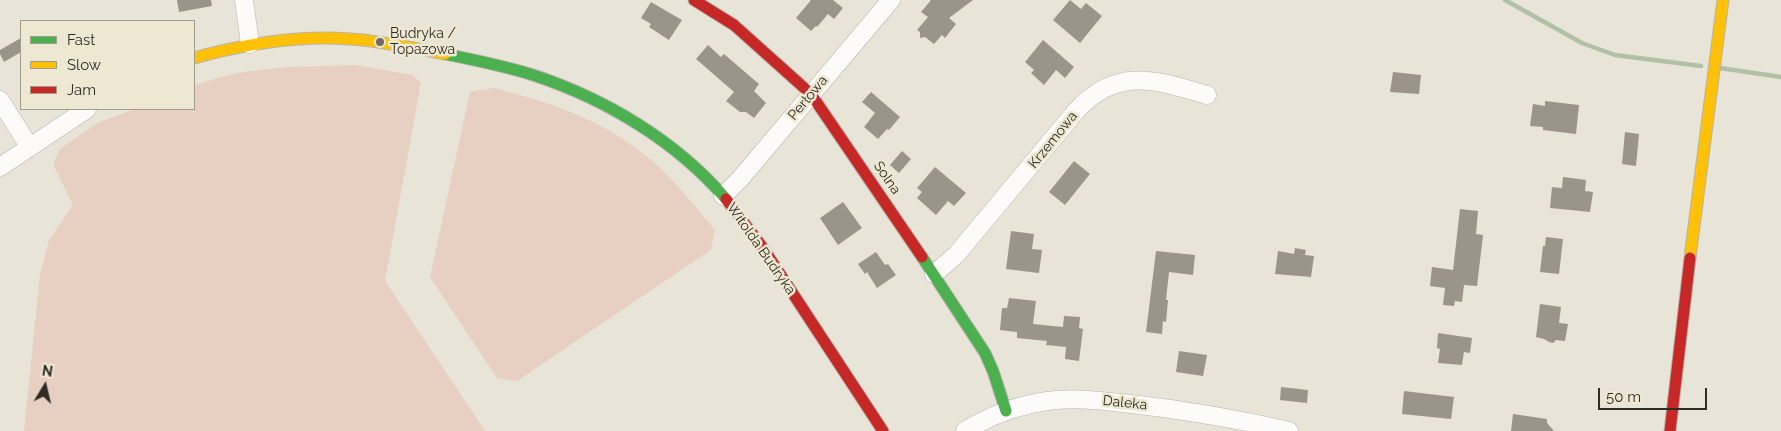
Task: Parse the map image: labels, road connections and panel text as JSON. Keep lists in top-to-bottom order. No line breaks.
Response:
{"streets":{"street":["Perłowa","Krzemowa","Solna","Witolda Budryka","Daleka"]},"crossings":[["Perłowa","Solna"],["Perłowa","Witolda Budryka"],["Krzemowa","Solna"],["Solna","Daleka"]],"places":["Budryka / Topazowa"],"legend":["Fast","Slow","Jam"],"scale_bar":"50 m","north":"top"}
